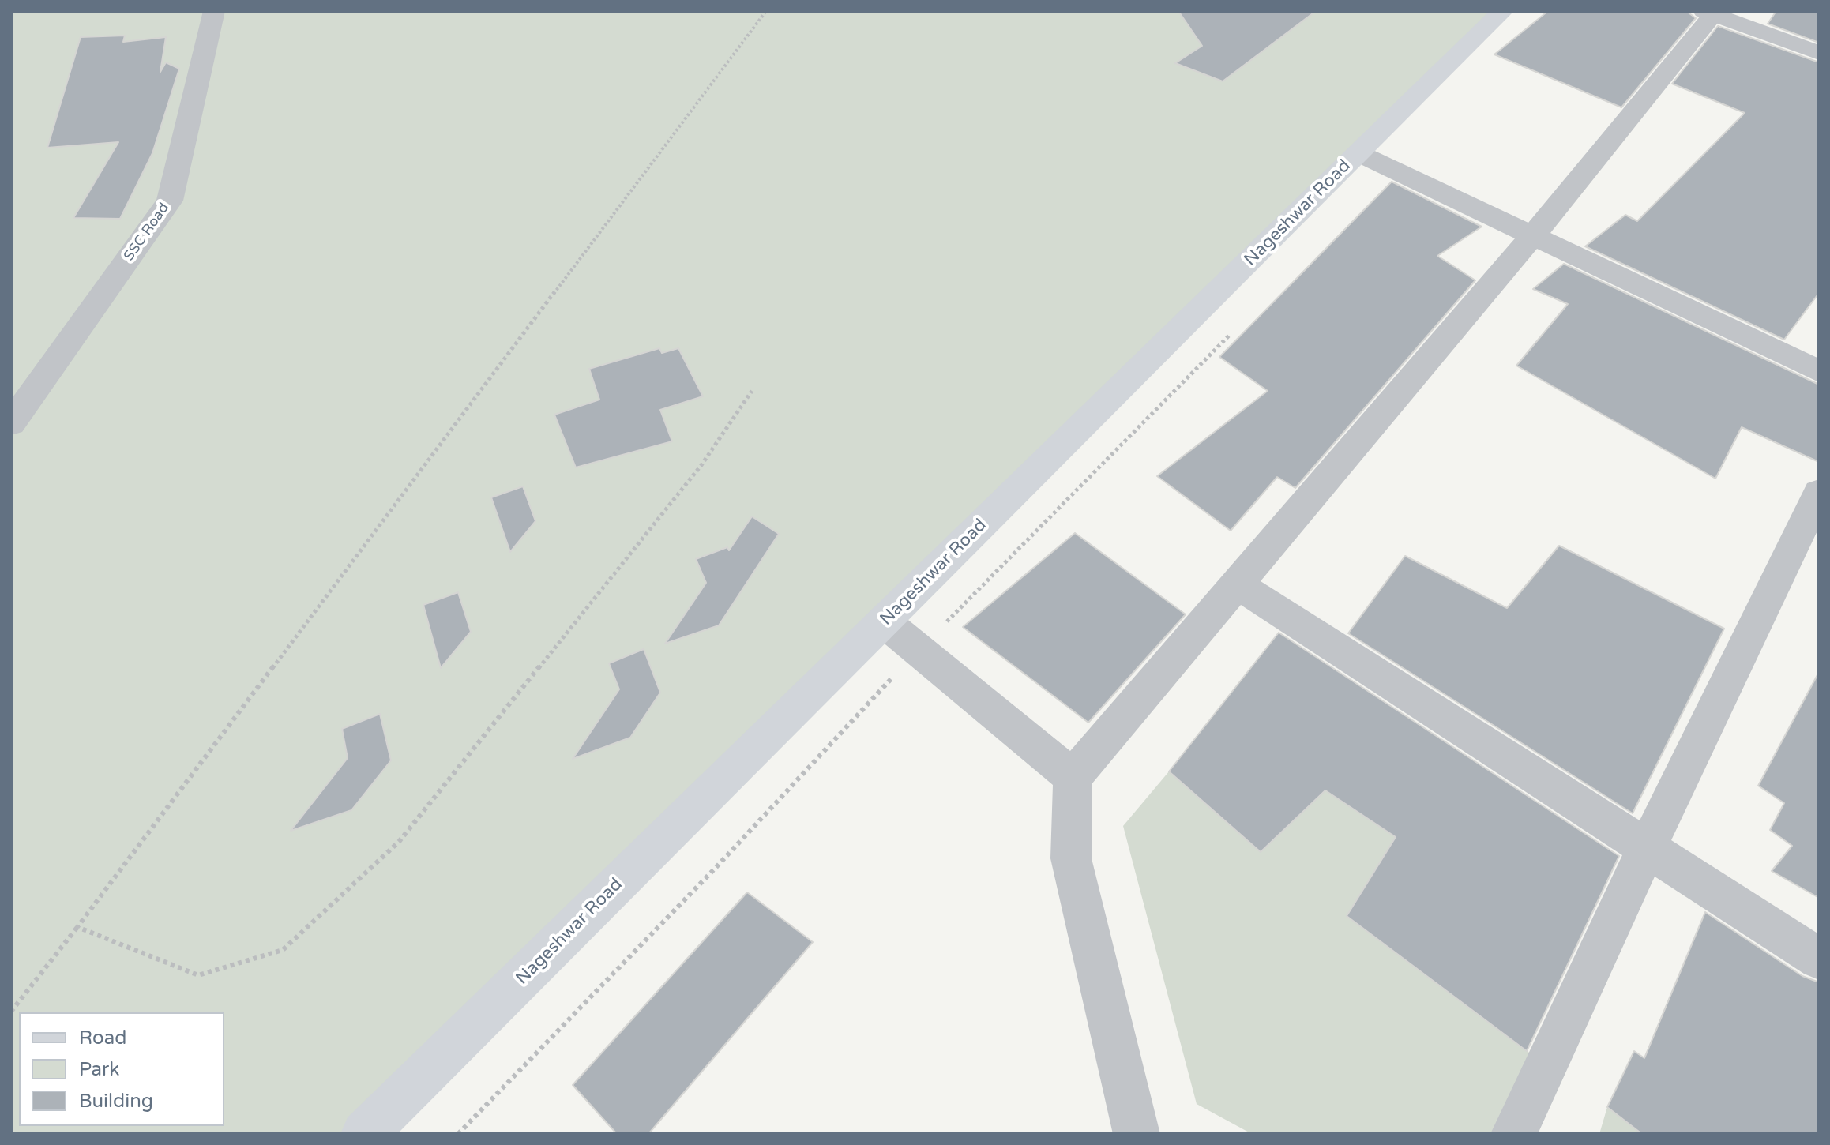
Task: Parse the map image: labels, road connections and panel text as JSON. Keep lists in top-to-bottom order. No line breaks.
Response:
{"streets":{"main road":["Nageshwar Road"],"street":["SSC Road"]},"legend":["Road","Park","Building"]}
